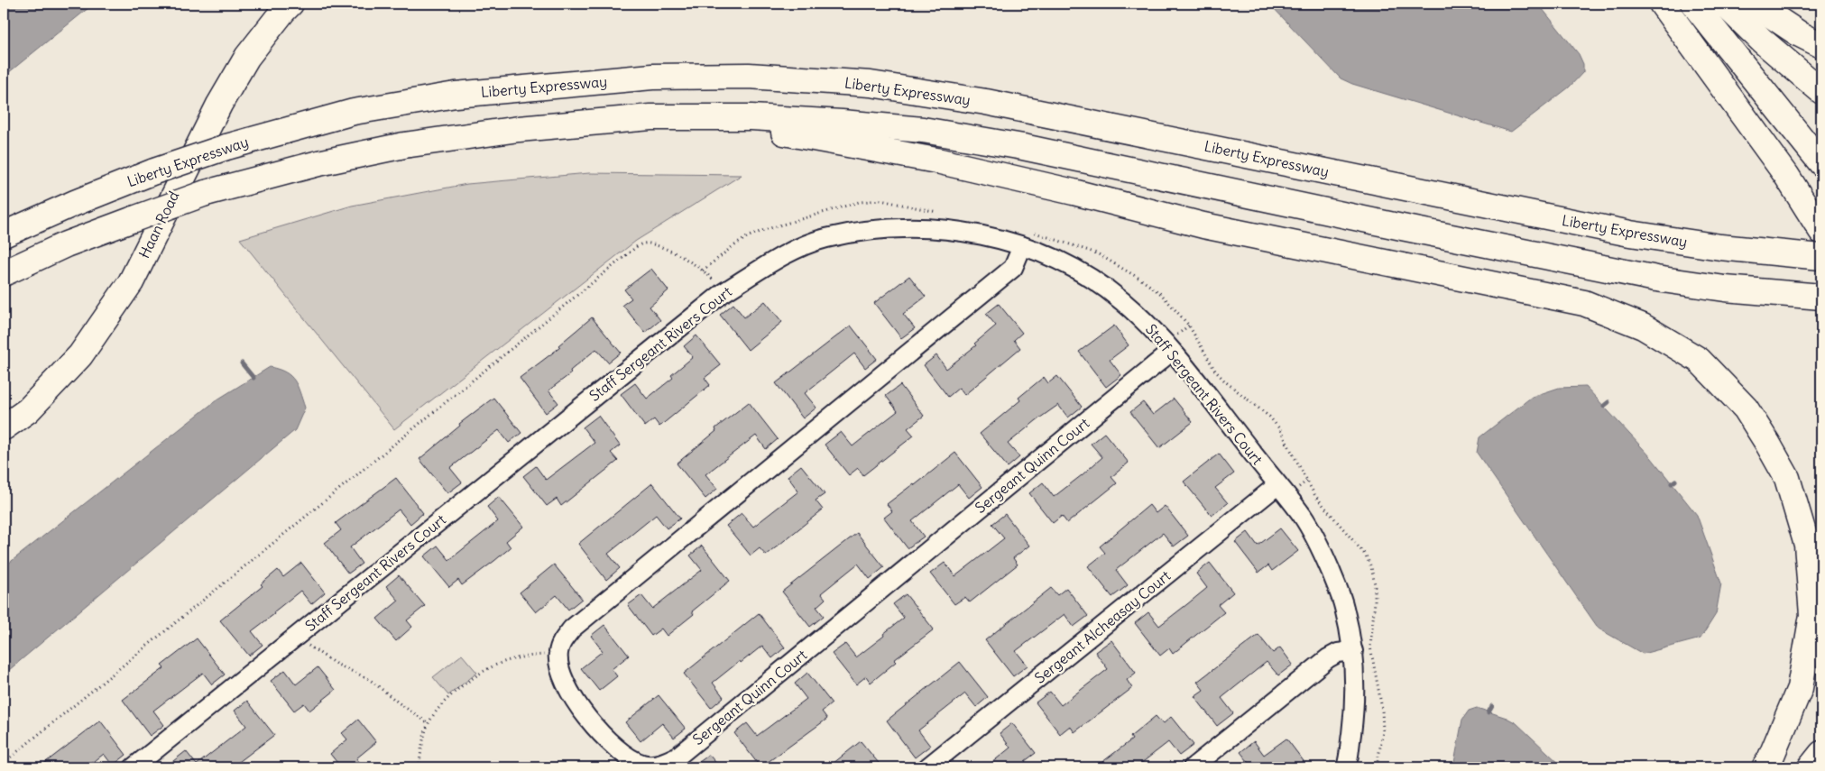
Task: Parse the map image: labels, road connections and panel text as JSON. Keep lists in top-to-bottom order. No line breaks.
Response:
{"streets":{"main road":["Liberty Expressway","Haan Road"],"street":["Staff Sergeant Rivers Court","Sergeant Quinn Court","Sergeant Alcheasay Court"]},"crossings":[["Staff Sergeant Rivers Court","Sergeant Quinn Court"],["Staff Sergeant Rivers Court","Sergeant Alcheasay Court"]]}
